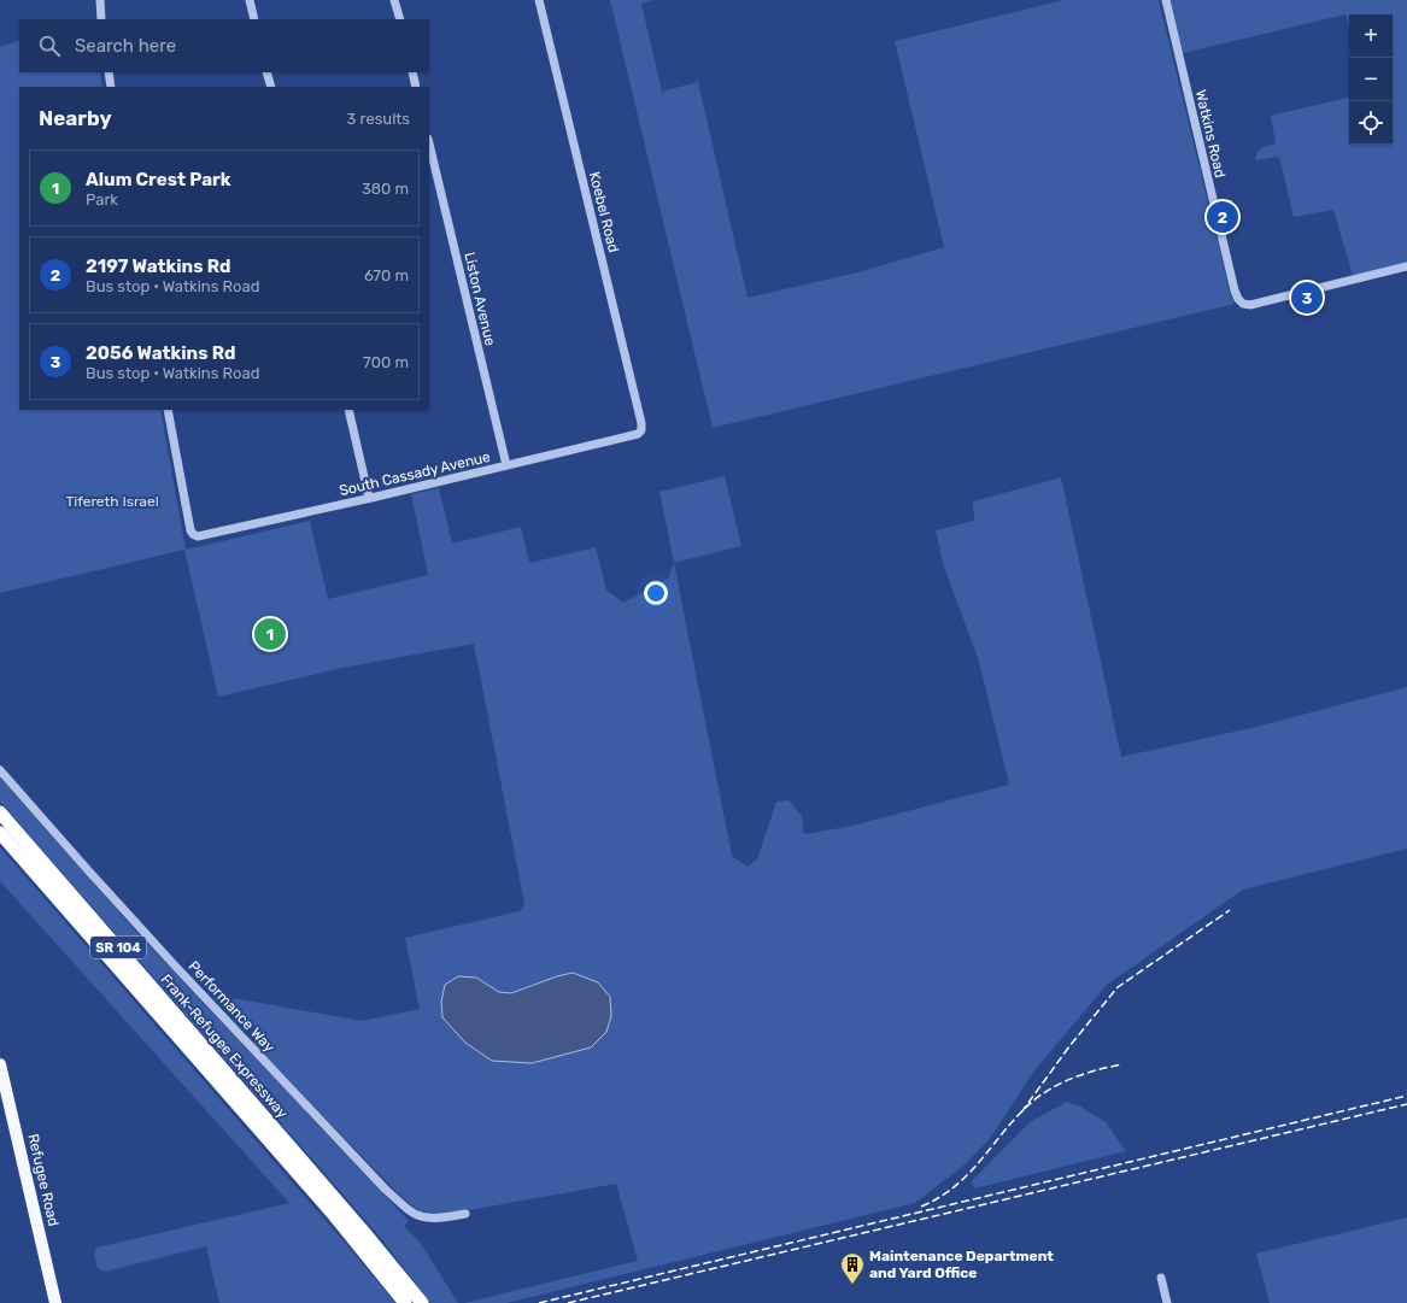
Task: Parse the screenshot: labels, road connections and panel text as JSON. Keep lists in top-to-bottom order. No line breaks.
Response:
{"streets":{"highway":["SR 104","Frank-Refugee Expressway"],"main road":["Refugee Road"],"street":["Watkins Road","Koebel Road","Liston Avenue","South Cassady Avenue","Performance Way"]},"crossings":[["Koebel Road","South Cassady Avenue"],["Liston Avenue","South Cassady Avenue"]],"parks":["Tifereth Israel"],"places":{"building":["Maintenance Department and Yard Office"]},"page":{"map_buttons":["+","−"],"search":"Search here","heading":["Nearby","3 results"],"list":[{"mark":"1","name":"Alum Crest Park","note":"Park","value":"380 m"},{"mark":"2","name":"2197 Watkins Rd","note":"Bus stop · Watkins Road","value":"670 m"},{"mark":"3","name":"2056 Watkins Rd","note":"Bus stop · Watkins Road","value":"700 m"}],"pins":["2","3","1"]}}
